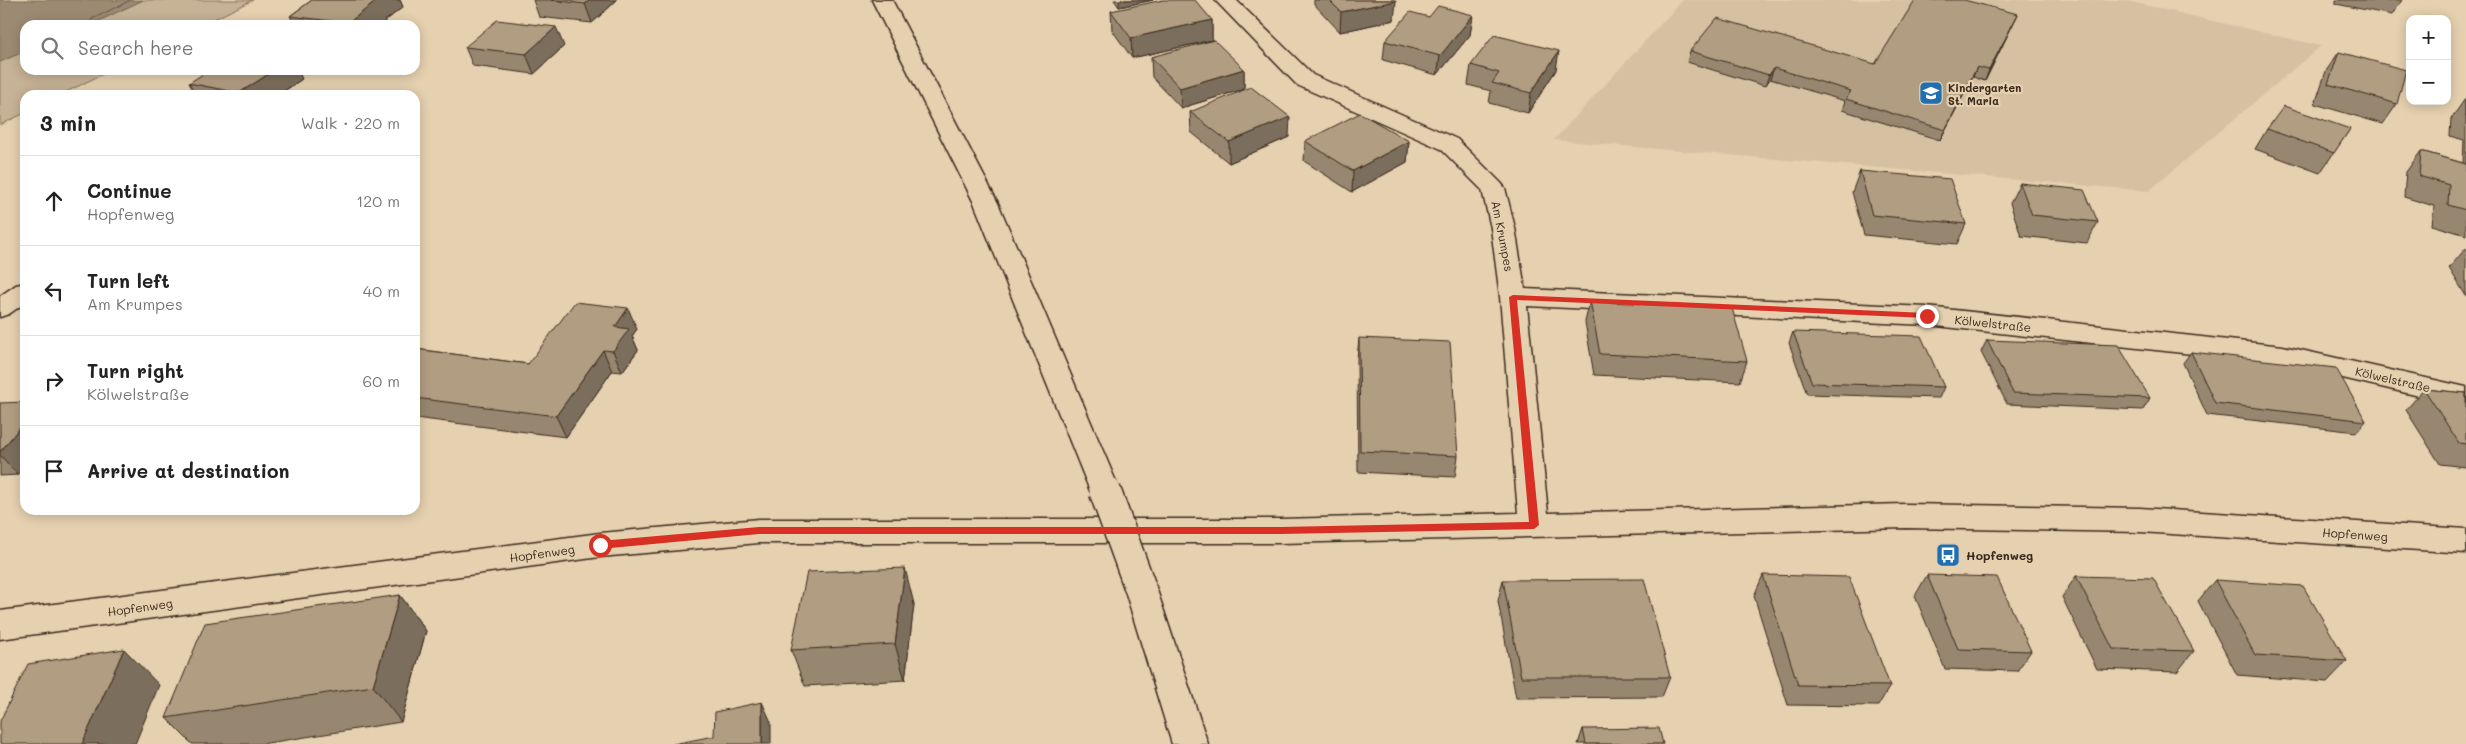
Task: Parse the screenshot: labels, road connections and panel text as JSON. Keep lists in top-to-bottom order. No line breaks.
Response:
{"streets":{"street":["Am Krumpes","Kölwelstraße","Hopfenweg"]},"crossings":[["Am Krumpes","Kölwelstraße"],["Am Krumpes","Hopfenweg"]],"places":{"school or university":["Kindergarten St. Maria"],"bus stop":["Hopfenweg"]},"page":{"map_buttons":["+","−"],"search":"Search here","heading":["3 min","Walk · 220 m"],"list":[["Continue","Hopfenweg","120 m"],["Turn left","Am Krumpes","40 m"],["Turn right","Kölwelstraße","60 m"],"Arrive at destination"]}}
